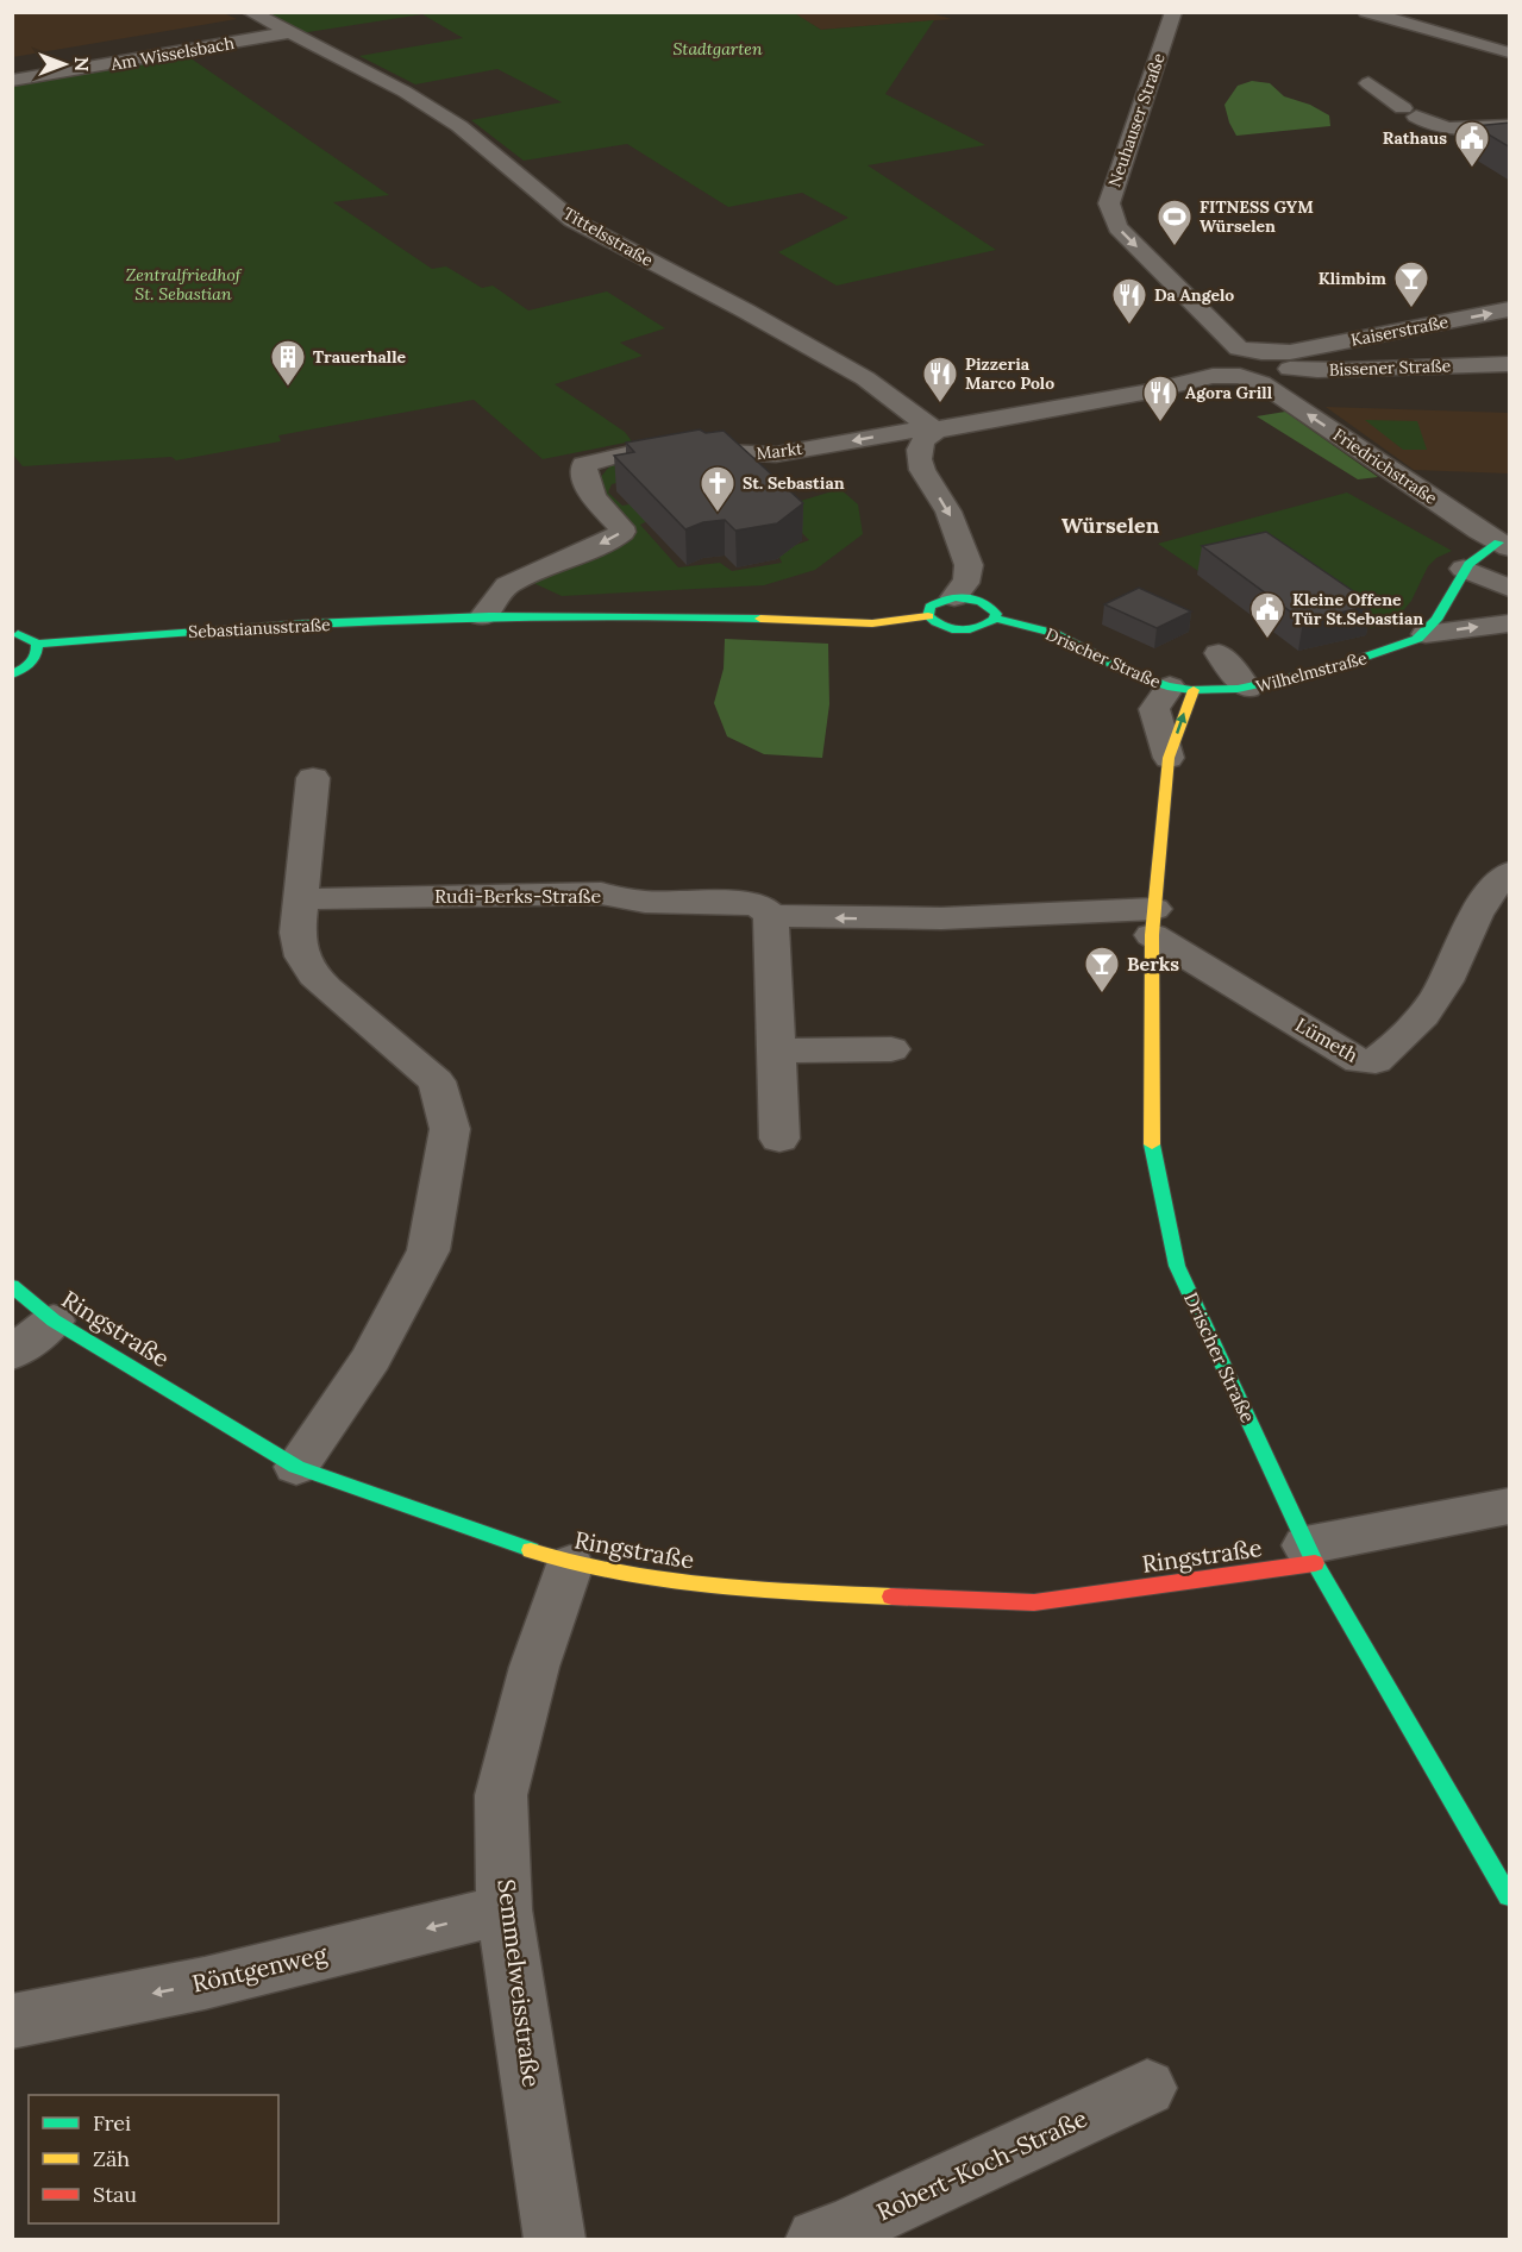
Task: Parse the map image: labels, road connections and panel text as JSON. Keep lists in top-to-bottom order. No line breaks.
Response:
{"streets":{"street":["Am Wisselsbach","Neuhauser Straße","Tittelsstraße","Kaiserstraße","Bissener Straße","Markt","Friedrichstraße","Sebastianusstraße","Drischer Straße","Wilhelmstraße","Rudi-Berks-Straße","Lümeth","Ringstraße","Röntgenweg","Semmelweisstraße","Robert-Koch-Straße"]},"crossings":[["Am Wisselsbach","Tittelsstraße"],["Neuhauser Straße","Kaiserstraße"],["Neuhauser Straße","Markt"],["Tittelsstraße","Markt"],["Kaiserstraße","Bissener Straße"],["Kaiserstraße","Markt"],["Kaiserstraße","Friedrichstraße"],["Bissener Straße","Friedrichstraße"],["Markt","Sebastianusstraße"],["Drischer Straße","Wilhelmstraße"],["Drischer Straße","Rudi-Berks-Straße"],["Drischer Straße","Lümeth"],["Drischer Straße","Ringstraße"],["Rudi-Berks-Straße","Lümeth"],["Ringstraße","Semmelweisstraße"],["Röntgenweg","Semmelweisstraße"]],"one_way":["Neuhauser Straße","Kaiserstraße","Markt","Röntgenweg"],"districts":["Würselen"],"parks":["Stadtgarten","Zentralfriedhof St. Sebastian"],"places":{"public building":["Rathaus","Kleine Offene Tür St.Sebastian"],"sports":["FITNESS GYM Würselen"],"bar":["Klimbim","Berks"],"restaurant":["Da Angelo","Pizzeria Marco Polo","Agora Grill"],"building":["Trauerhalle"],"church":["St. Sebastian"]},"legend":["Frei","Zäh","Stau"],"north":"right"}
